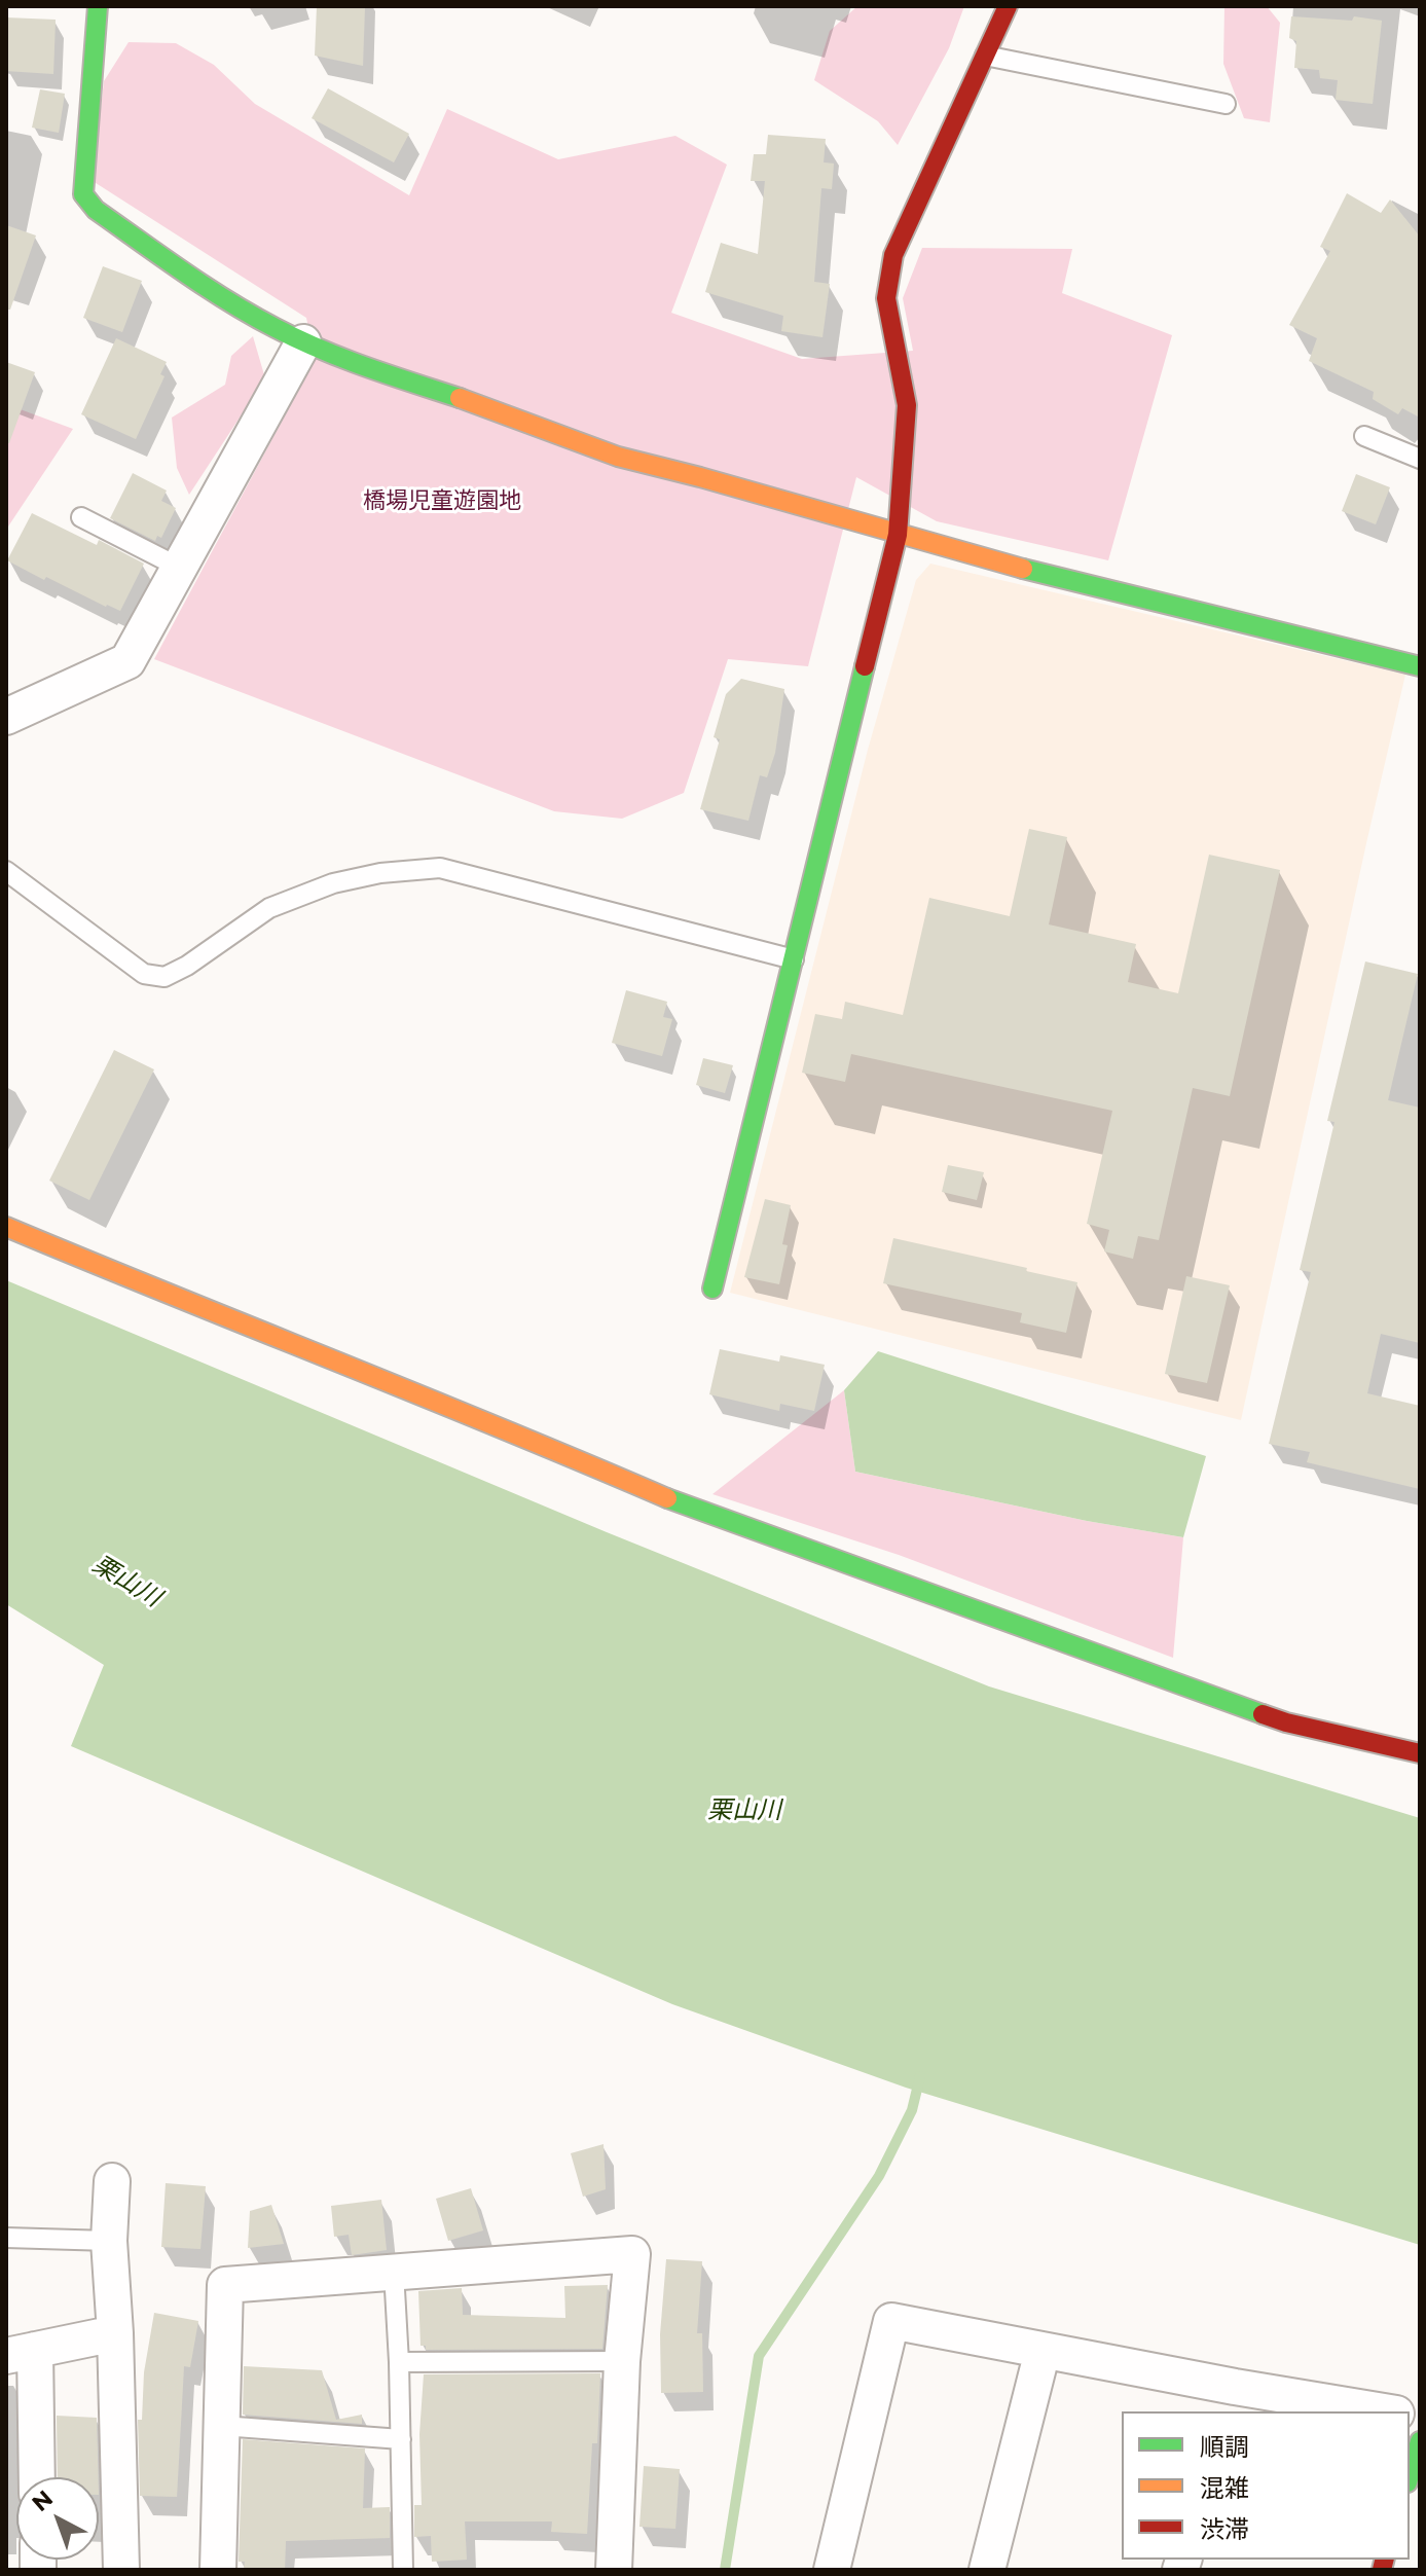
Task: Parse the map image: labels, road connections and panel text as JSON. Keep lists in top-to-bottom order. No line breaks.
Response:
{"water":["栗山川"],"parks":["橋場児童遊園地"],"legend":["順調","混雑","渋滞"],"north":"top left"}
